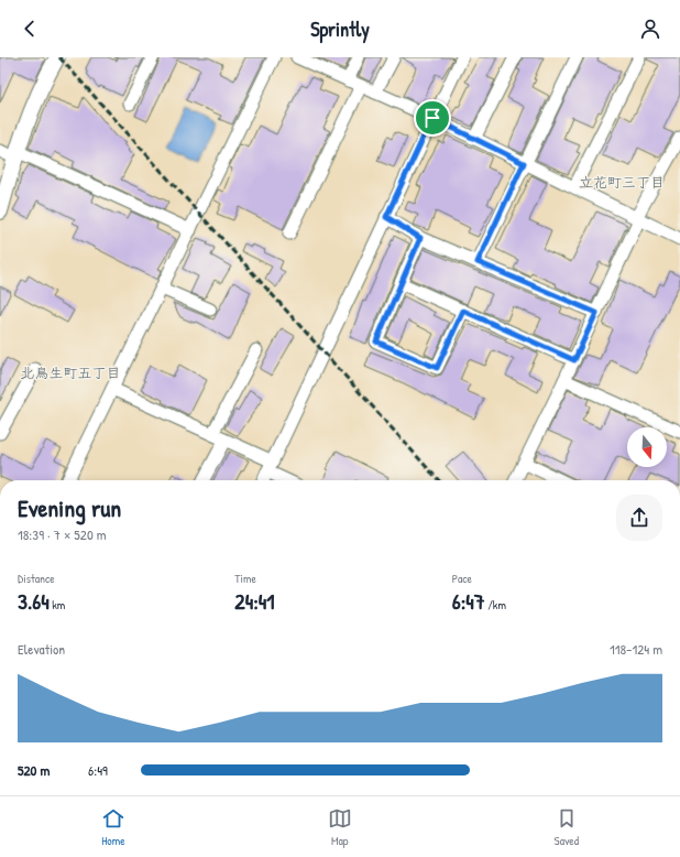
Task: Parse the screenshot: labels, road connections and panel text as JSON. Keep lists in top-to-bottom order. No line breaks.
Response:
{"districts":["立花町三丁目","北鳥生町五丁目"],"north":"bottom","page":{"header":"Sprintly","heading":["Evening run","18:39 · 7 × 520 m"],"stats":[["Distance","3.64 km"],["Time","24:41"],["Pace","6:47 /km"]],"chart":["Elevation","118–124 m"],"list":[{"name":"520 m","note":"6:49"}],"tabs":["Home","Map","Saved"]}}
